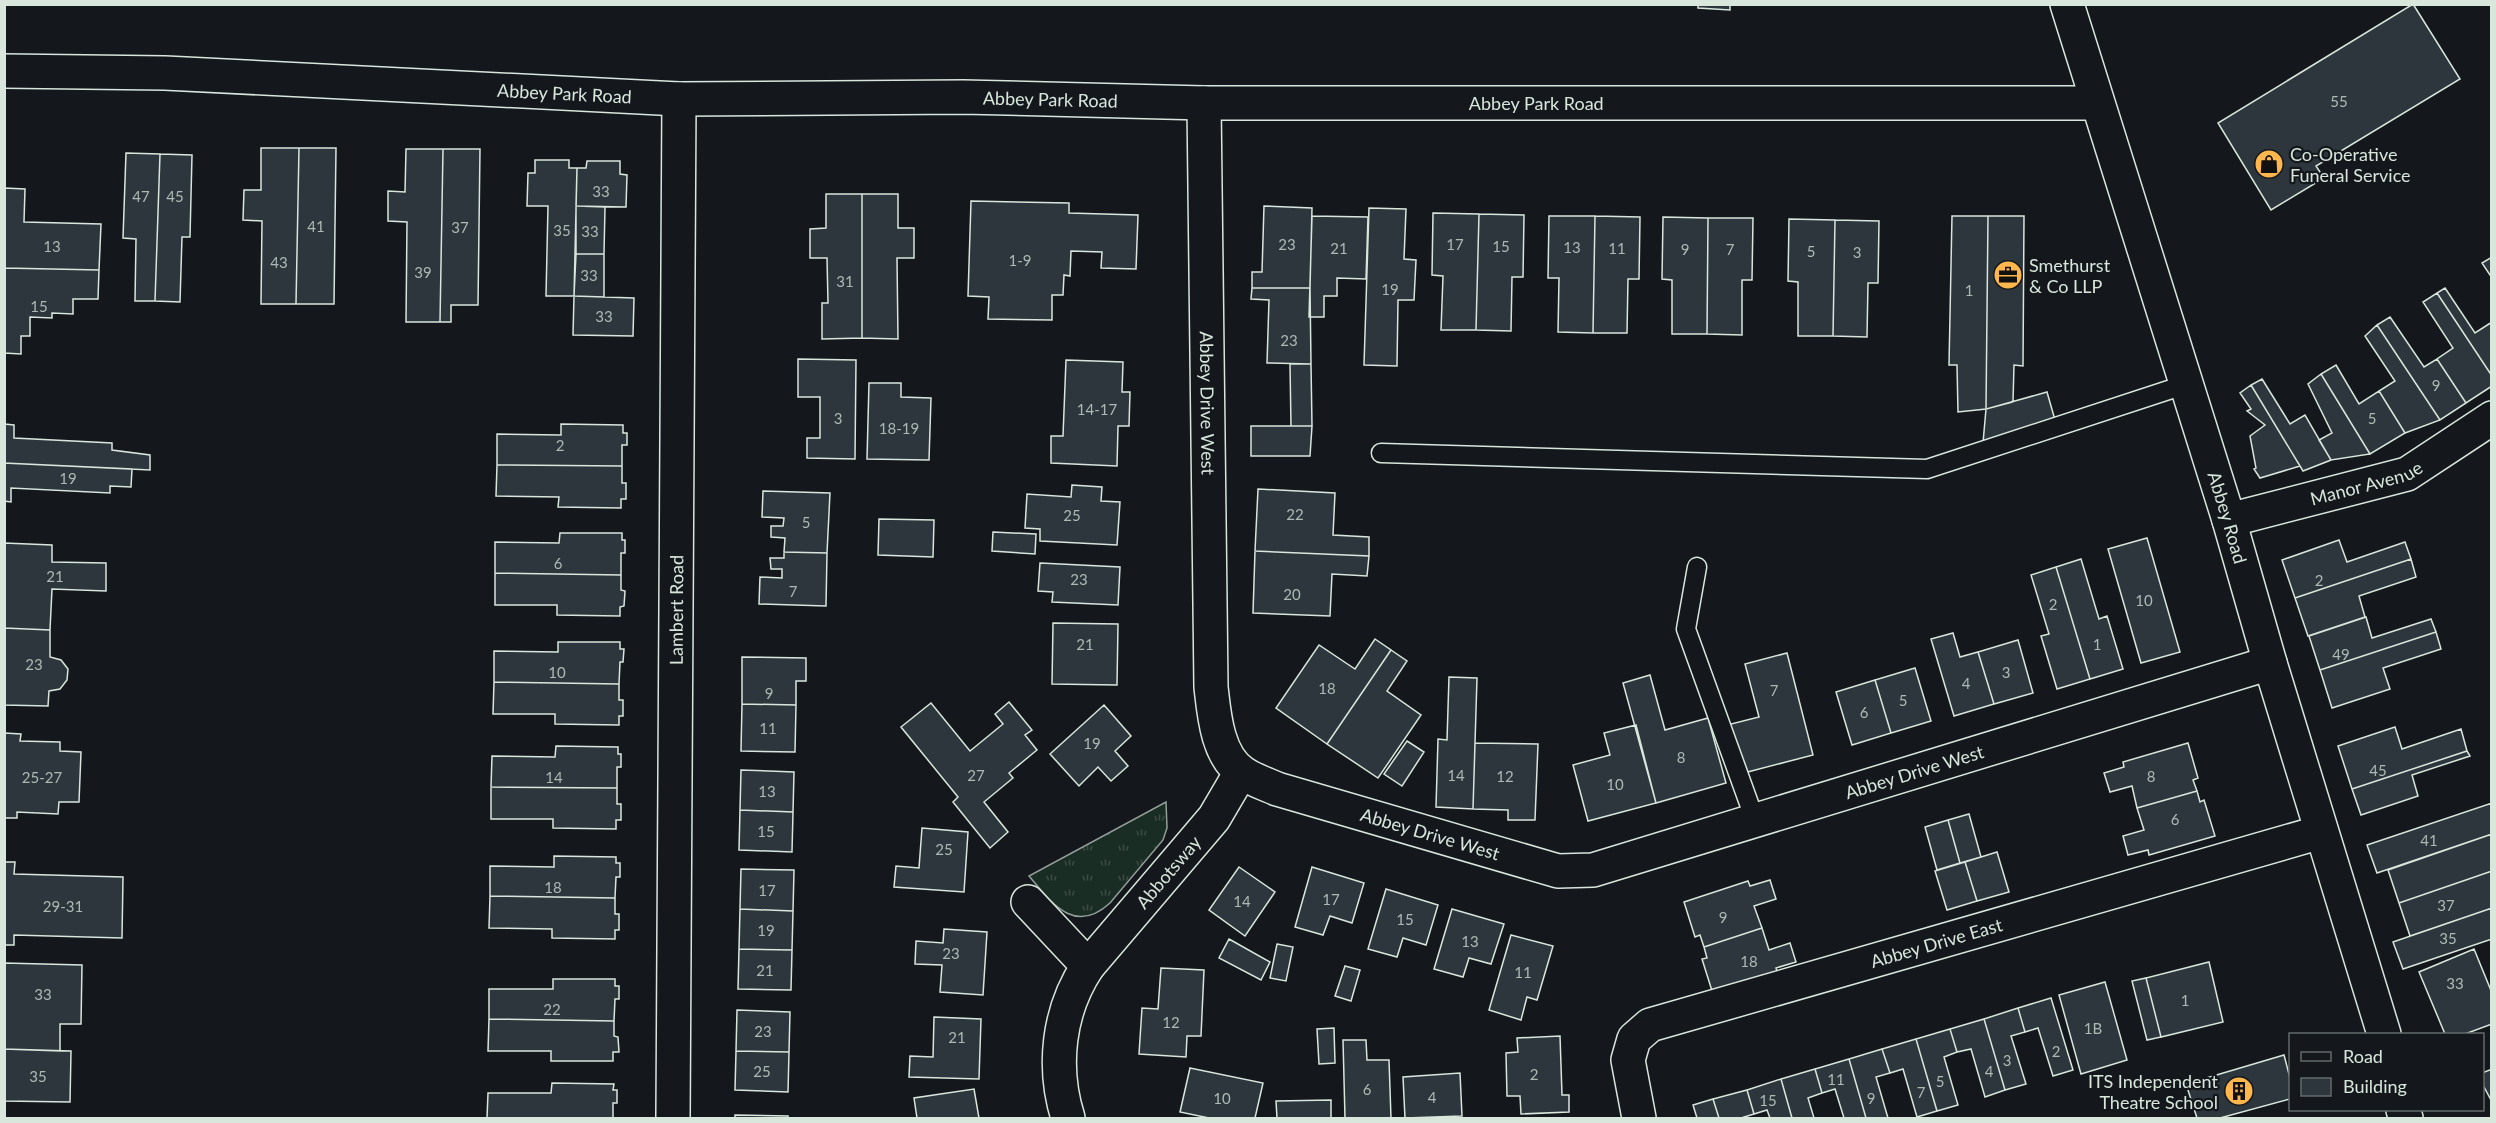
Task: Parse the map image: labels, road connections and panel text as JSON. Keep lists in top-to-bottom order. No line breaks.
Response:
{"streets":{"street":["Abbey Park Road","Abbey Drive West","Manor Avenue","Abbey Road","Lambert Road","Abbotsway","Abbey Drive East"]},"crossings":[["Abbey Park Road","Abbey Drive West"],["Abbey Park Road","Abbey Road"],["Abbey Park Road","Lambert Road"],["Abbey Drive West","Abbey Road"],["Abbey Drive West","Abbotsway"],["Manor Avenue","Abbey Road"],["Abbey Road","Abbey Drive East"]],"places":{"shop":["Co-Operative Funeral Service"],"office":["Smethurst & Co LLP"],"building":["ITS Independent Theatre School"]},"house_numbers":["55","33","47","45","41","37","35","33","23","17","13","15","13","21","11","9","7","5","3","1-9","43","39","33","31","19","1","15","33","23","9","14-17","3","5","18-19","2","19","22","25","5","6","21","23","2","7","20","10","2","21","1","49","23","10","3","4","18","7","9","5","6","11","19","8","45","27","14","12","8","25-27","14","10","13","6","15","41","25","18","17","17","14","37","29-31","9","15","19","35","13","23","18","21","11","33","33","1","22","12","1B","23","21","2","3","25","4","2","35","11","5","6","7","4","10","9","15"],"legend":["Road","Building"]}
